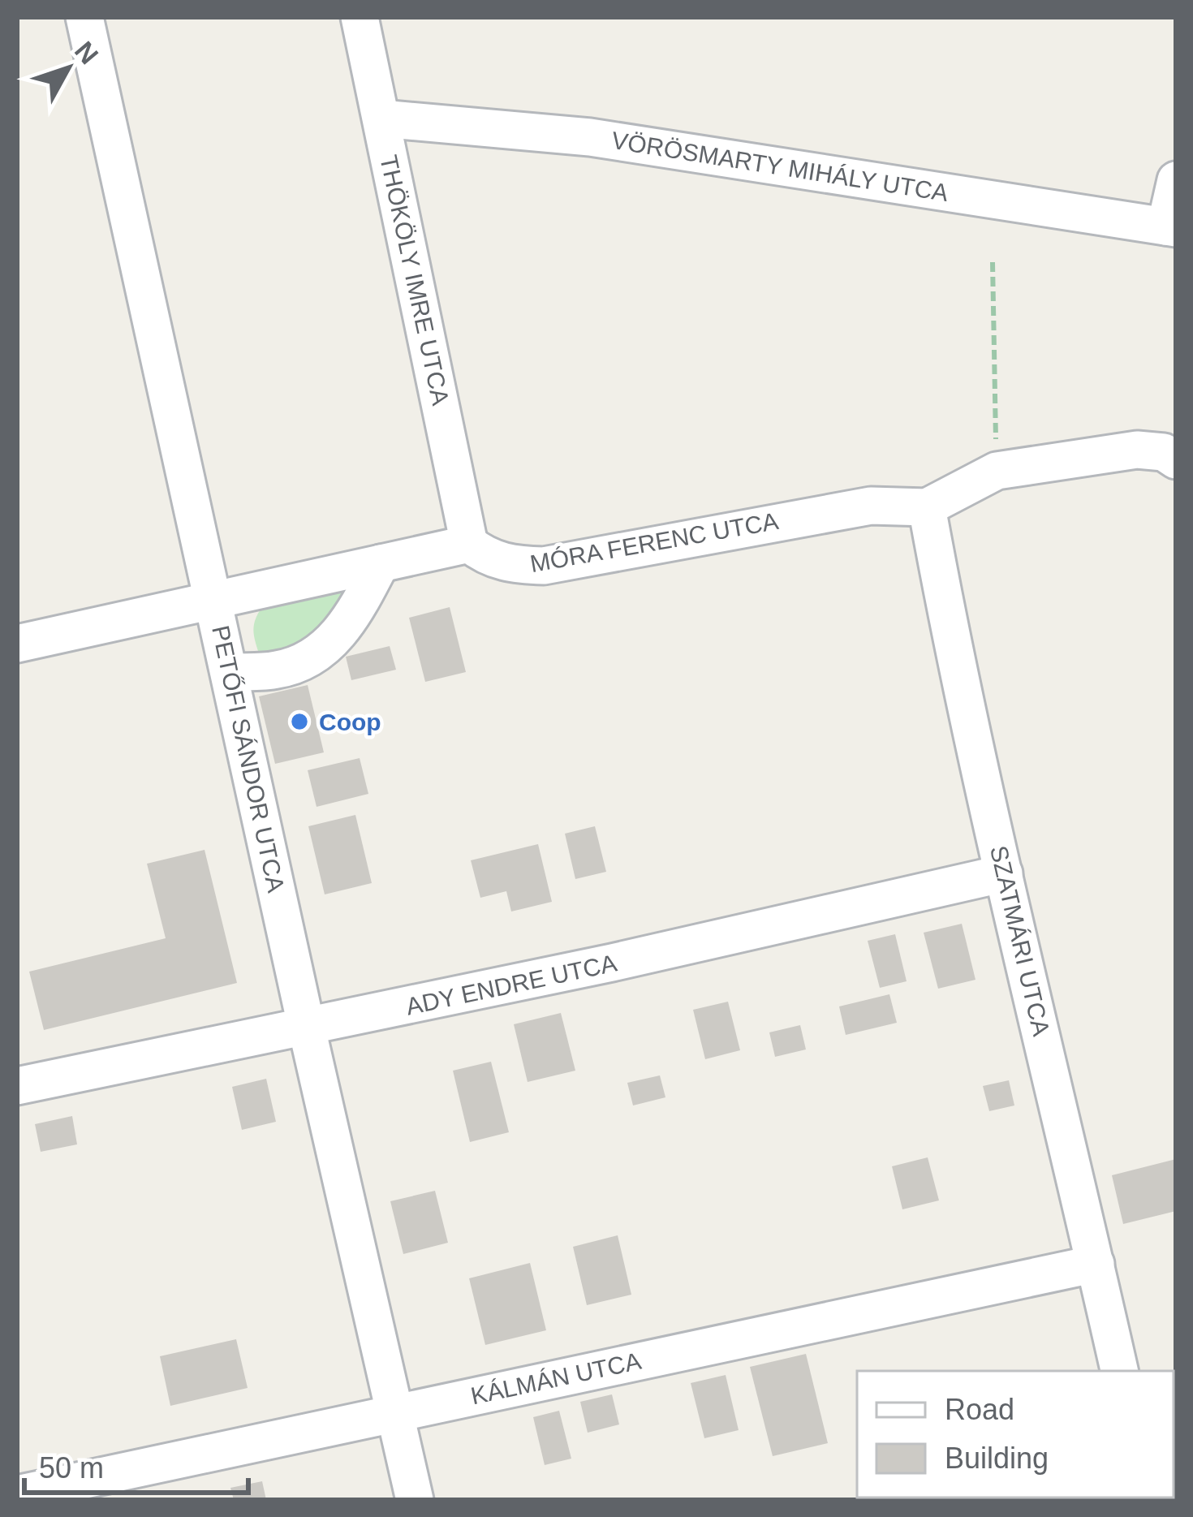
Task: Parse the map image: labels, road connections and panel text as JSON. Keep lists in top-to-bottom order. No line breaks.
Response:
{"streets":{"street":["VÖRÖSMARTY MIHÁLY UTCA","THÖKÖLY IMRE UTCA","MÓRA FERENC UTCA","PETŐFI SÁNDOR UTCA","SZATMÁRI UTCA","ADY ENDRE UTCA","KÁLMÁN UTCA"]},"crossings":[["VÖRÖSMARTY MIHÁLY UTCA","THÖKÖLY IMRE UTCA"],["THÖKÖLY IMRE UTCA","MÓRA FERENC UTCA"],["MÓRA FERENC UTCA","SZATMÁRI UTCA"],["PETŐFI SÁNDOR UTCA","ADY ENDRE UTCA"],["PETŐFI SÁNDOR UTCA","KÁLMÁN UTCA"],["SZATMÁRI UTCA","ADY ENDRE UTCA"],["SZATMÁRI UTCA","KÁLMÁN UTCA"]],"places":["Coop"],"legend":["Road","Building"],"scale_bar":"50 m","north":"top right"}
